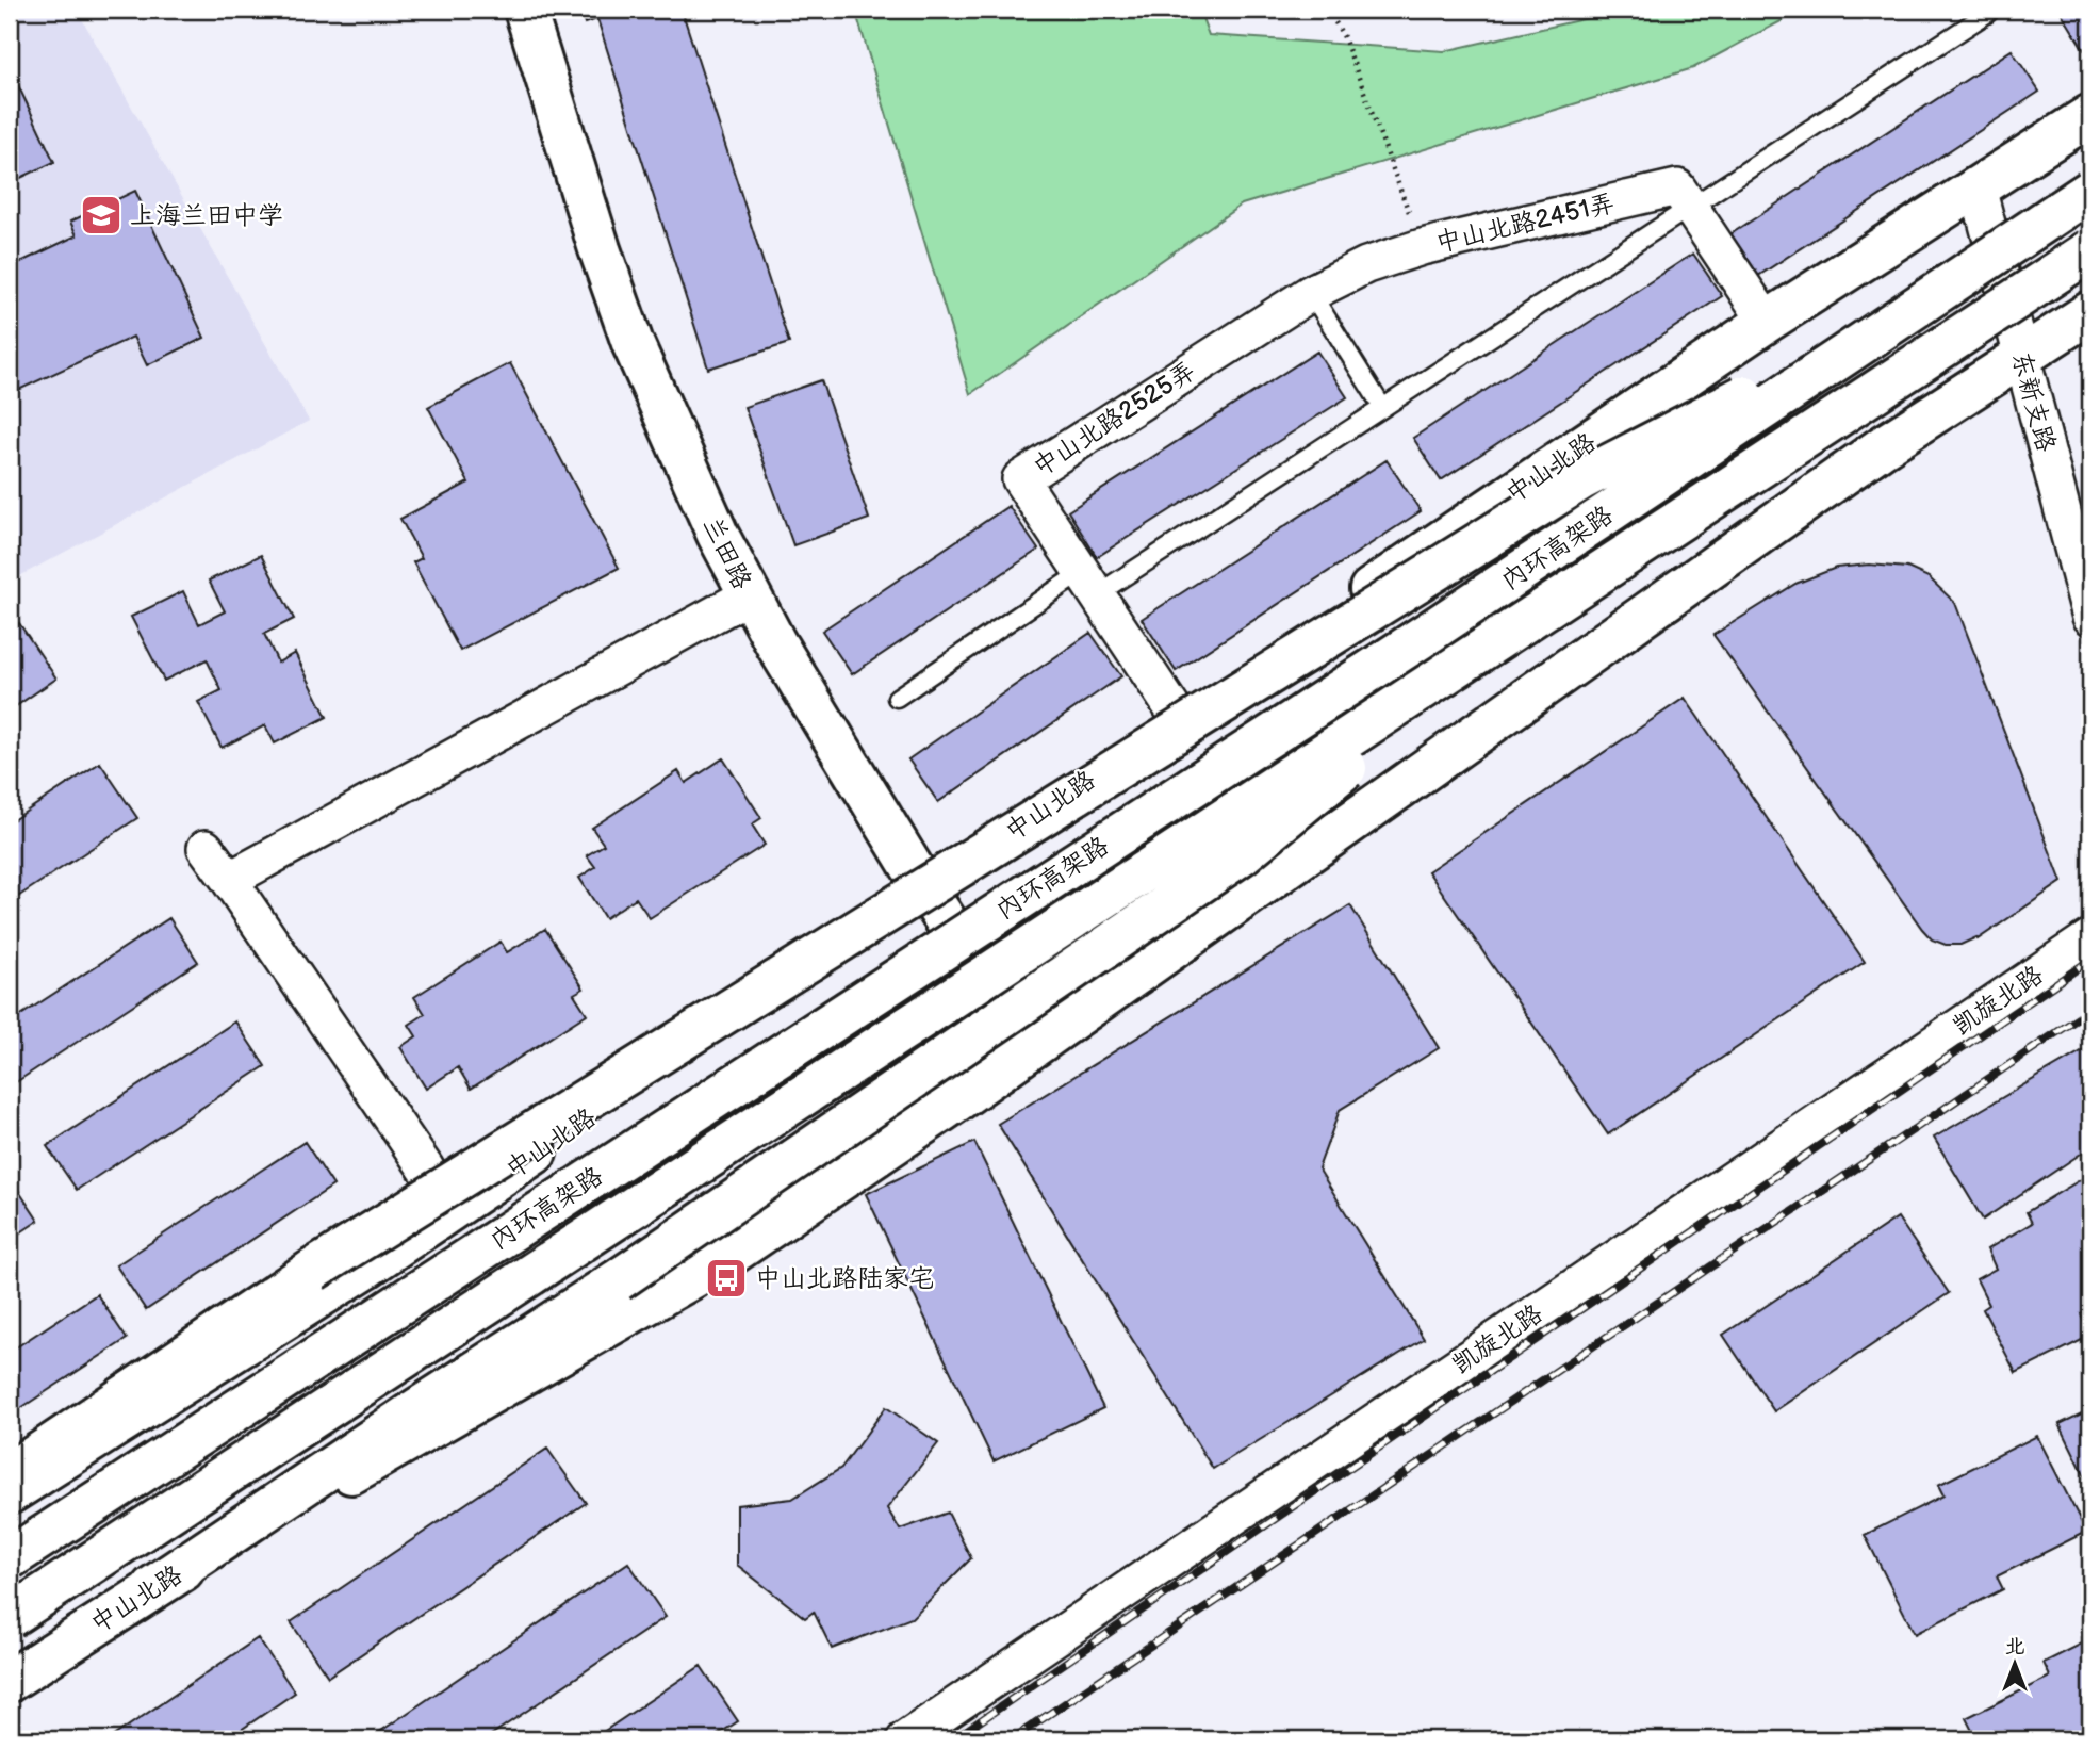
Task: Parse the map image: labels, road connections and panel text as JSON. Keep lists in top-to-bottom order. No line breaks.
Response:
{"streets":{"main road":["中山北路","内环高架路","兰田路"],"street":["中山北路2451弄","东新支路","中山北路2525弄","凯旋北路"]},"crossings":[["中山北路2451弄","中山北路2525弄"],["中山北路2451弄","中山北路"],["东新支路","中山北路"],["中山北路2525弄","中山北路"],["中山北路","兰田路"]],"places":{"school or university":["上海兰田中学"],"bus stop":["中山北路陆家宅"]},"north":"top"}
